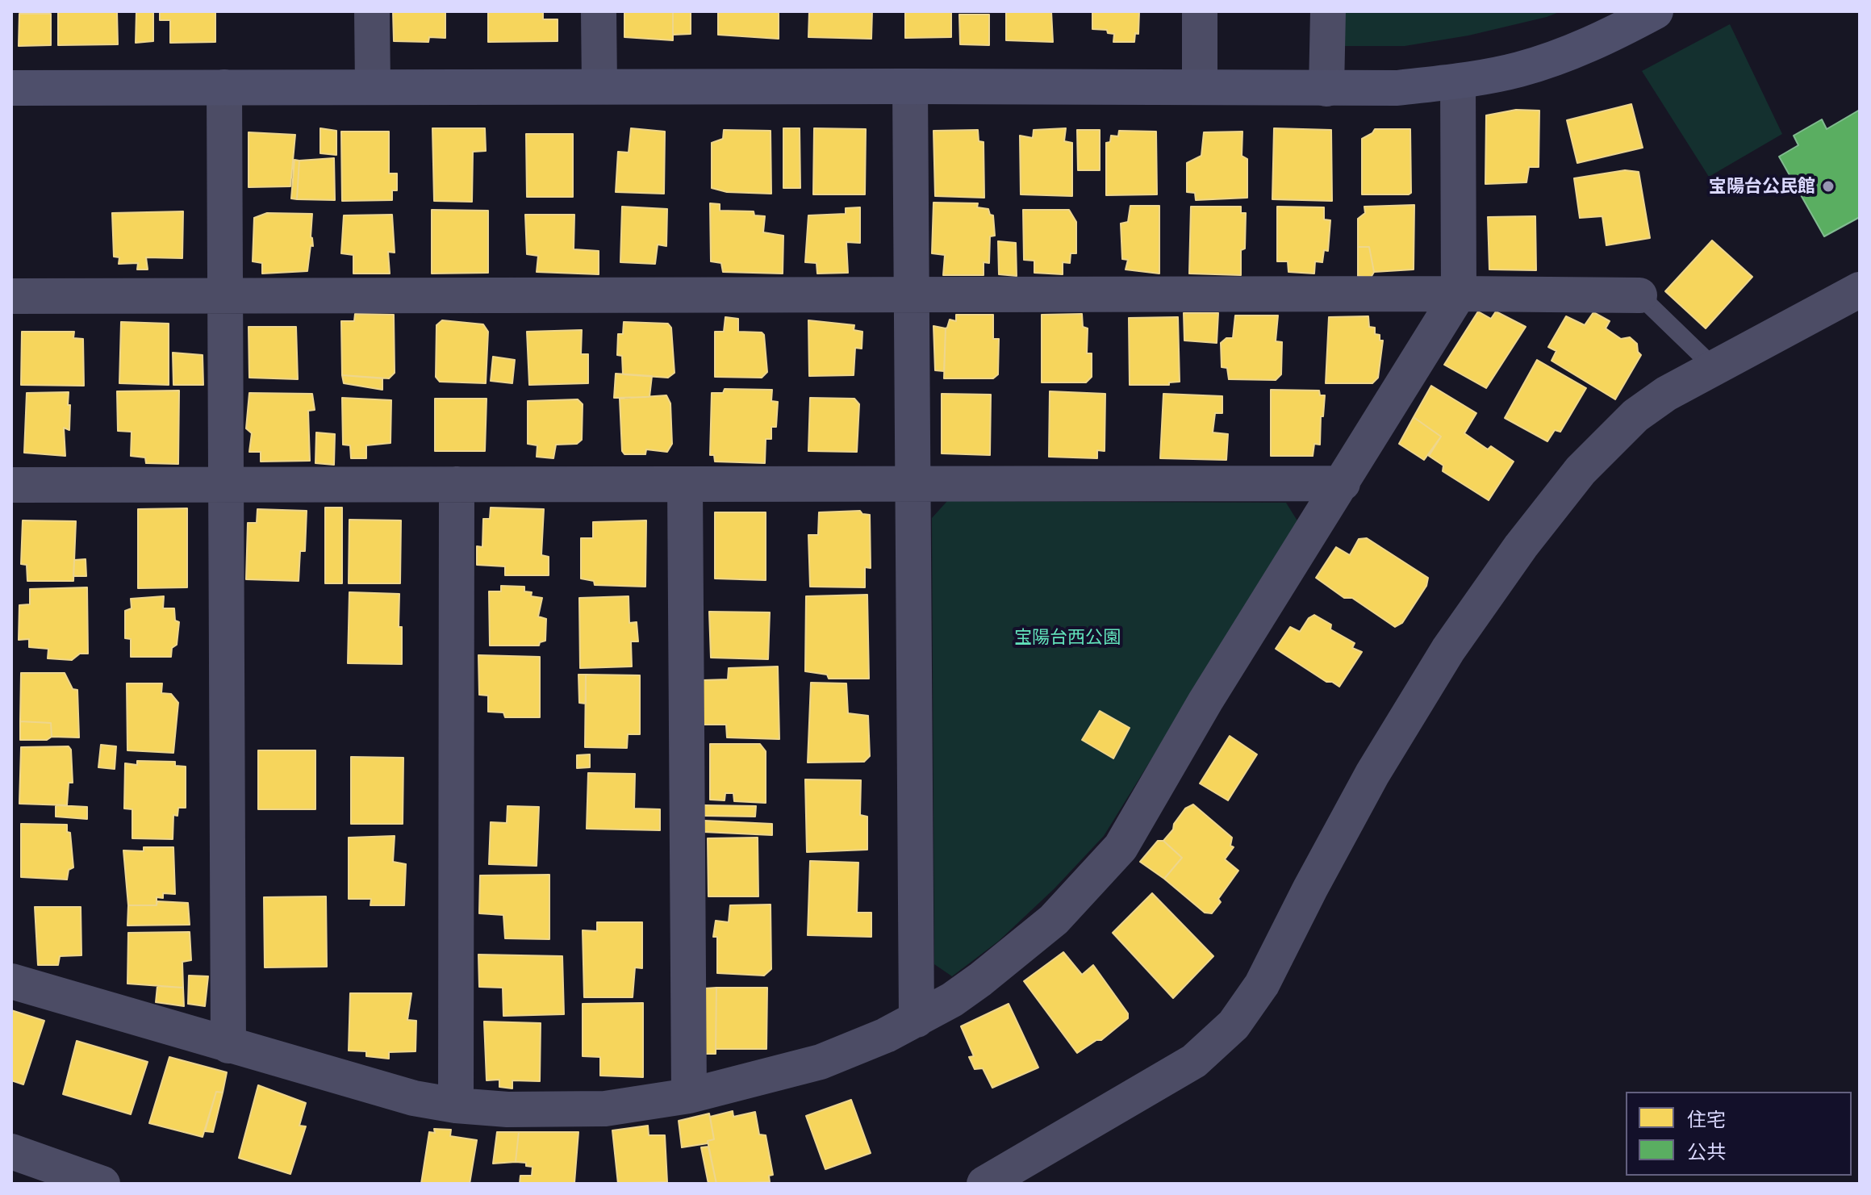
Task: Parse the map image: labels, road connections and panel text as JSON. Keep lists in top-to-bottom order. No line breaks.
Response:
{"parks":["宝陽台西公園"],"places":["宝陽台公民館"],"legend":["住宅","公共"]}
